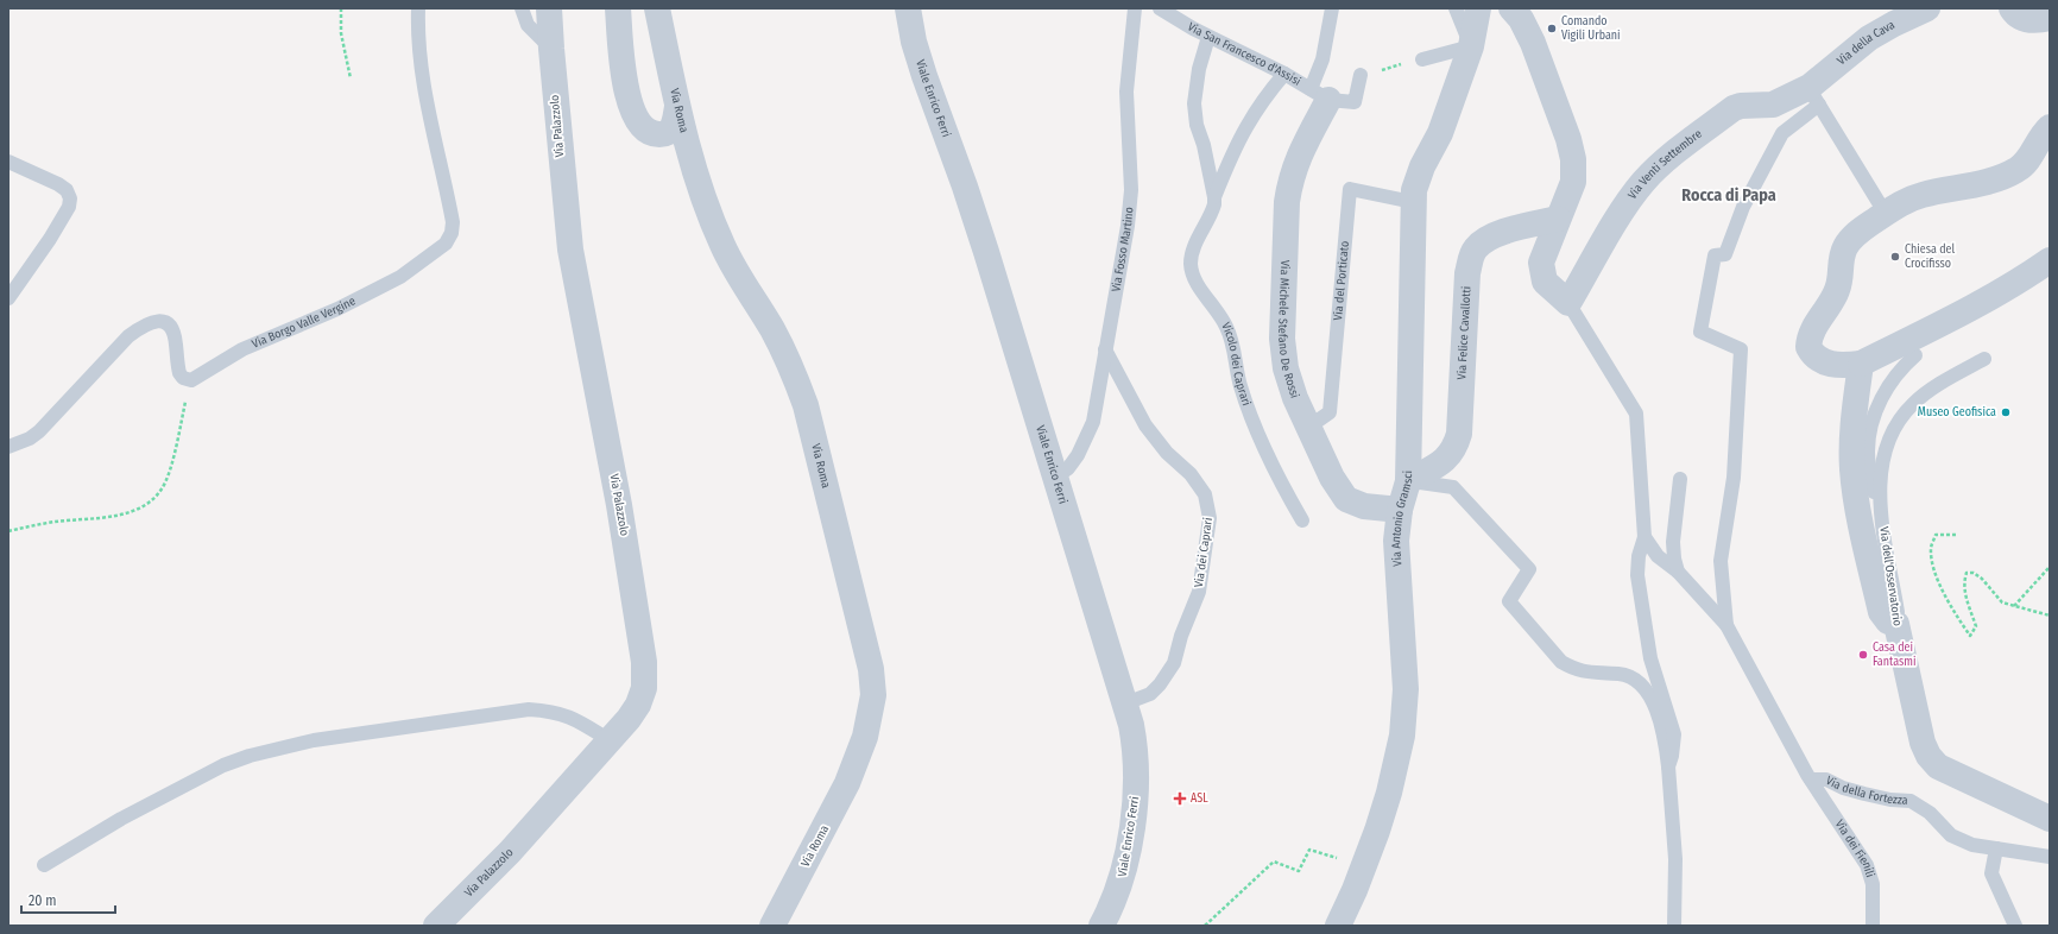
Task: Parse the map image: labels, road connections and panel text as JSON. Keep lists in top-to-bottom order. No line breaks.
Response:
{"streets":{"street":["Via della Cava","Viale Enrico Ferri","Via Roma","Via Palazzolo","Via Venti Settembre","Via Michele Stefano De Rossi","Via Felice Cavallotti","Via Antonio Gramsci","Via dell'Osservatorio"],"lane":["Via San Francesco d'Assisi","Via Fosso Martino","Via del Porticato","Via Borgo Valle Vergine","Vicolo dei Caprari","Via dei Caprari","Via della Fortezza","Via dei Fienili"]},"crossings":[["Via della Cava","Via Venti Settembre"],["Via San Francesco d'Assisi","Via Michele Stefano De Rossi"],["Via San Francesco d'Assisi","Vicolo dei Caprari"],["Viale Enrico Ferri","Via Fosso Martino"],["Viale Enrico Ferri","Via dei Caprari"],["Via Fosso Martino","Via dei Caprari"],["Via del Porticato","Via Michele Stefano De Rossi"],["Via del Porticato","Via Antonio Gramsci"],["Via Michele Stefano De Rossi","Via Antonio Gramsci"],["Via Felice Cavallotti","Via Antonio Gramsci"],["Via della Fortezza","Via dei Fienili"]],"districts":["Rocca di Papa"],"places":{"other":["Comando Vigili Urbani","Chiesa del Crocifisso","Museo Geofisica","Casa dei Fantasmi"],"health":["ASL"]},"scale_bar":"20 m"}
